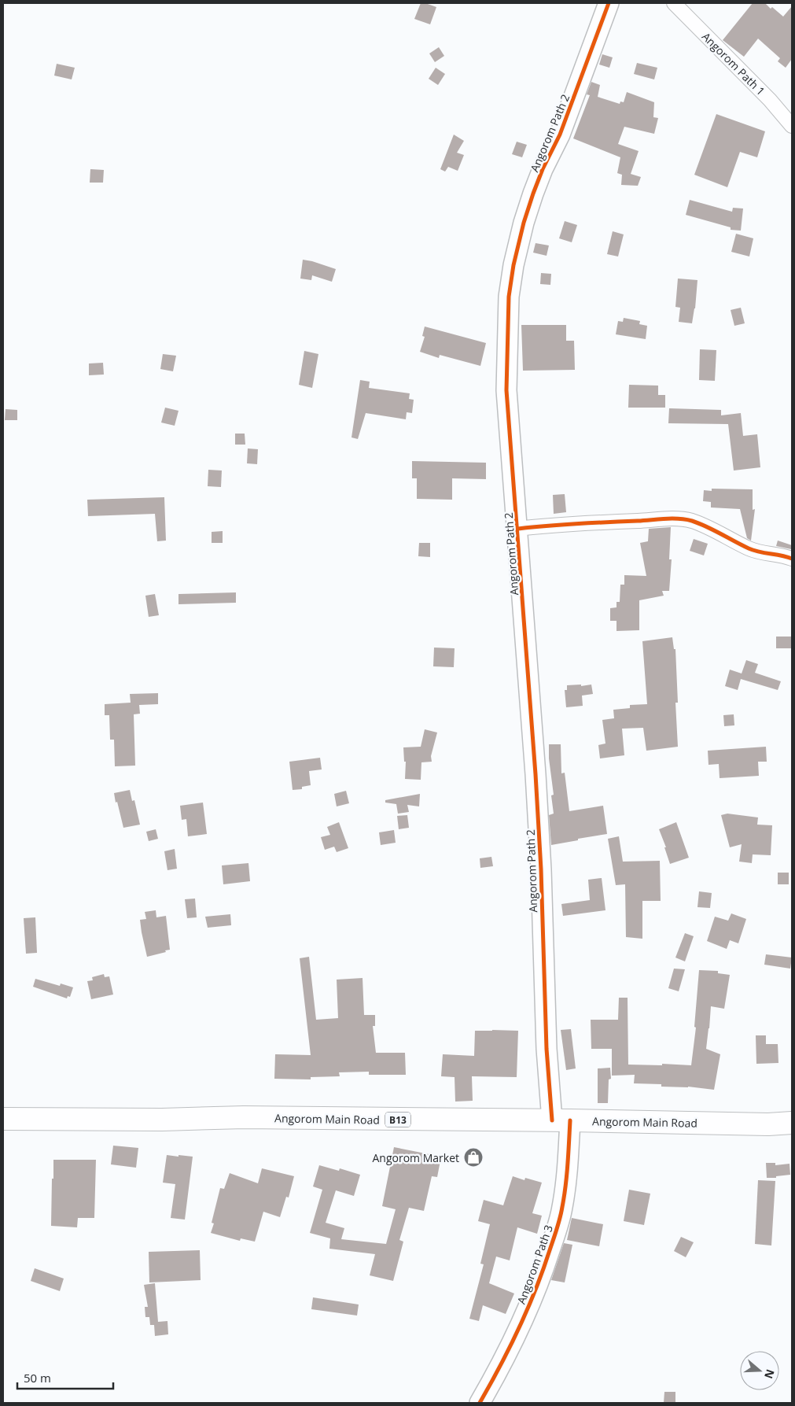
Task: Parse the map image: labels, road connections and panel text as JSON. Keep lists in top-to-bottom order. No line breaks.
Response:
{"streets":{"highway":["Angorom Main Road","B13"],"street":["Angorom Path 1","Angorom Path 2","Angorom Path 3"]},"crossings":[["Angorom Path 2","Angorom Main Road"],["Angorom Path 2","Angorom Path 3"],["Angorom Main Road","Angorom Path 3"]],"places":{"shop":["Angorom Market"]},"scale_bar":"50 m","north":"right"}
